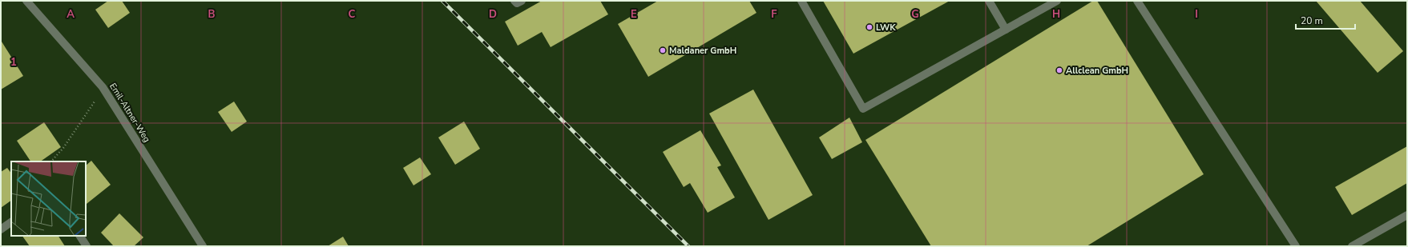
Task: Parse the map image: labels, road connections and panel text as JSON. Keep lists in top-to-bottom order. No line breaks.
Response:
{"streets":{"street":["Emil-Altner-Weg"]},"places":["LWK","Maldaner GmbH","Allclean GmbH"],"scale_bar":"20 m","grid":{"columns":["A","B","C","D","E","F","G","H","I"],"rows":["1"]}}
